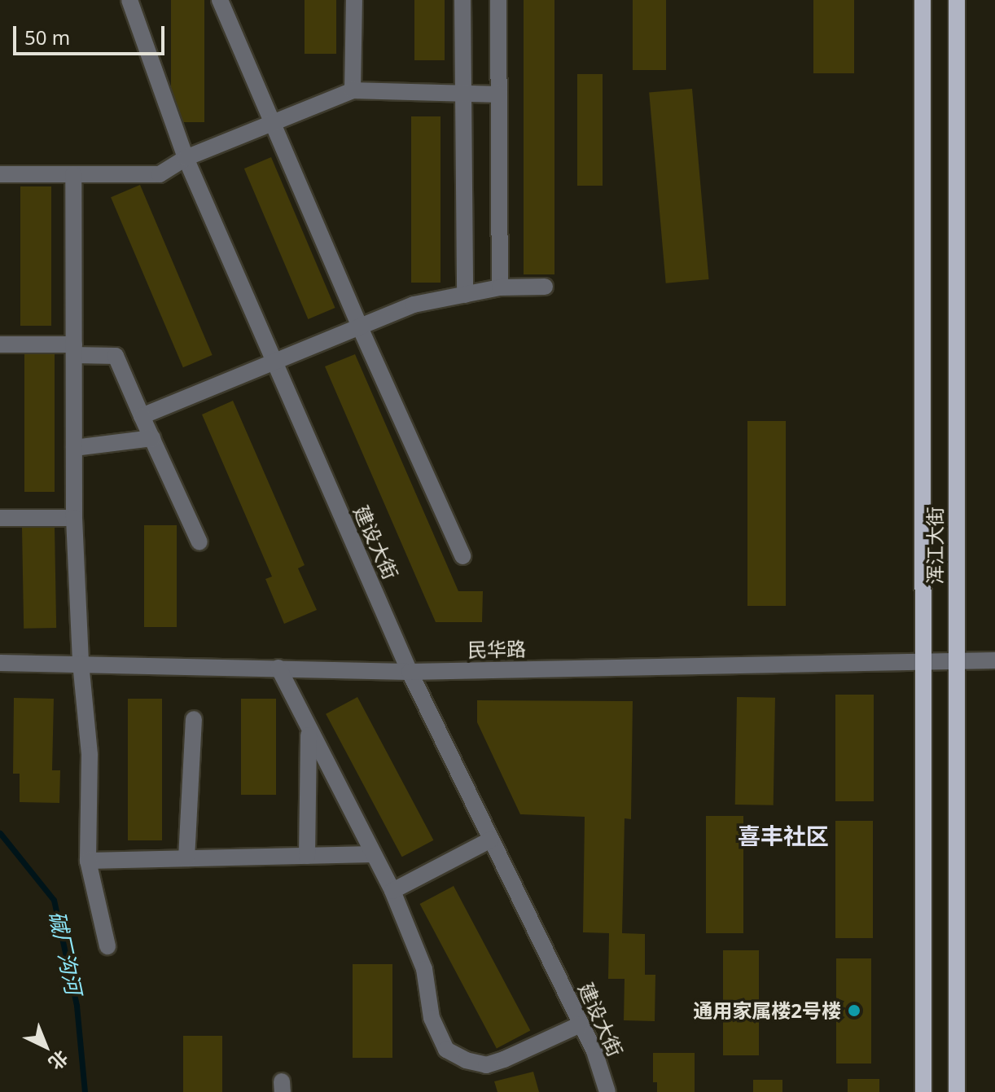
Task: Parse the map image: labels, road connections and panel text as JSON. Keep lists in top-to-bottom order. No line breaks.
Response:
{"streets":{"main road":["浑江大街"],"street":["建设大街","民华路"]},"crossings":[["建设大街","民华路"],["浑江大街","民华路"]],"districts":["喜丰社区"],"water":["碱厂沟河"],"places":["通用家属楼2号楼"],"scale_bar":"50 m","north":"bottom right"}
